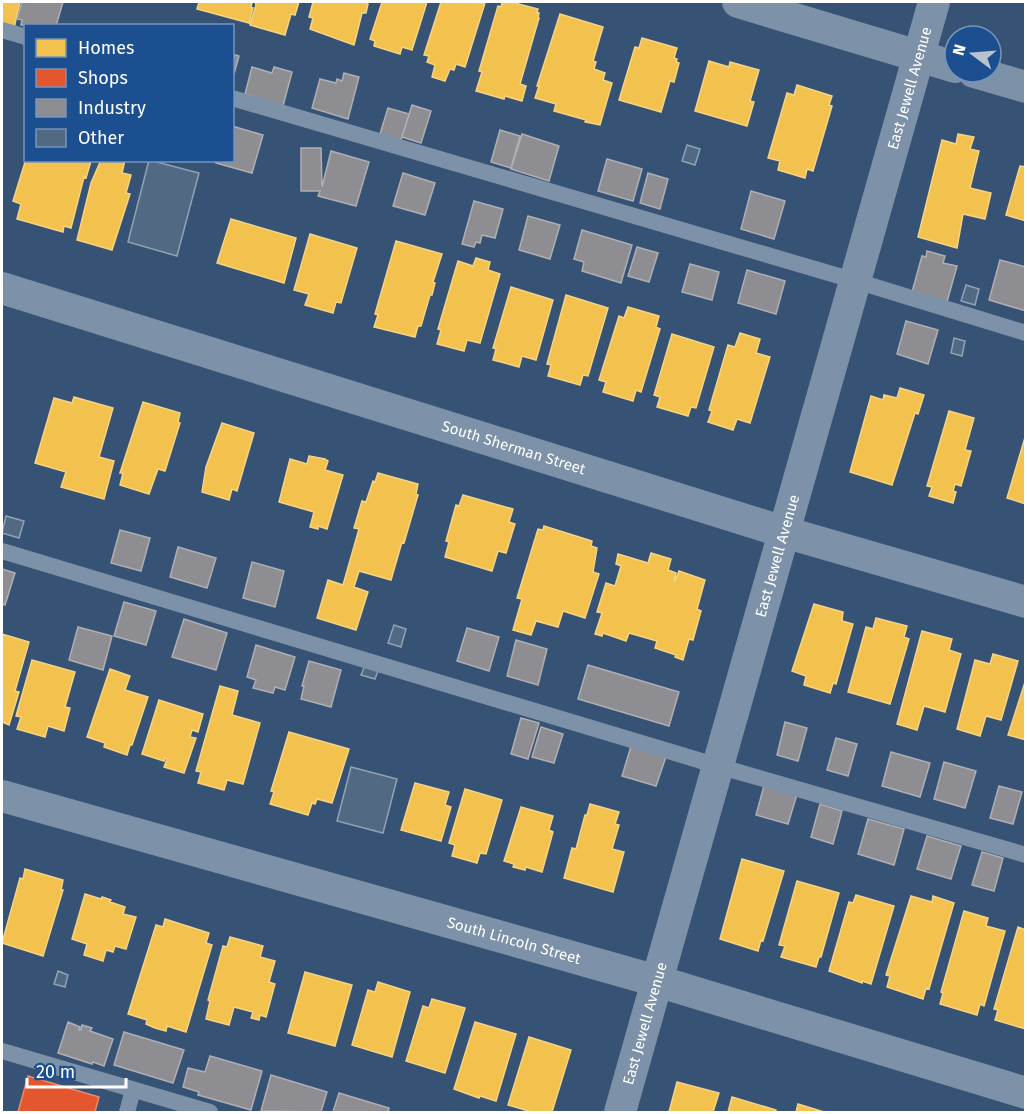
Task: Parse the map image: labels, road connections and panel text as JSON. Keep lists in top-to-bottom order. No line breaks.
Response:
{"streets":{"street":["East Jewell Avenue","South Sherman Street","South Lincoln Street"]},"crossings":[["East Jewell Avenue","South Sherman Street"],["East Jewell Avenue","South Lincoln Street"]],"legend":["Homes","Shops","Industry","Other"],"scale_bar":"20 m","north":"left"}
